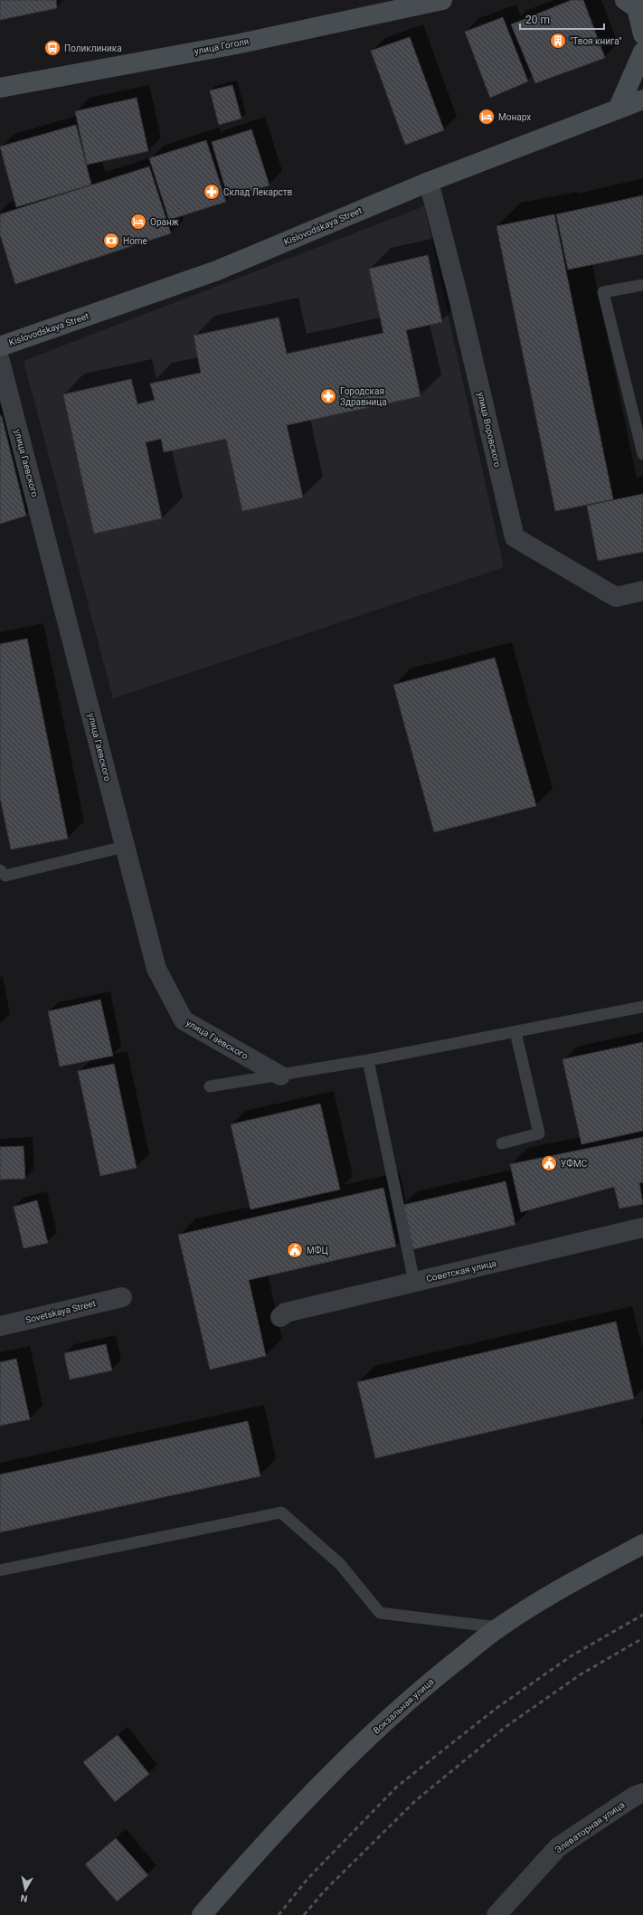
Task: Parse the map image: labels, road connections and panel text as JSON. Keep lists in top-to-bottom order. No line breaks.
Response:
{"streets":{"street":["улица Гоголя","Kislovodskaya Street","улица Воровского","улица Гаевского","Советская улица","Sovetskaya Street","Вокзальная улица","Элеваторная улица"]},"crossings":[["Kislovodskaya Street","улица Воровского"]],"places":{"building":["\"Твоя книга\""],"bus stop":["Поликлиника"],"hotel":["Монарх","Оранж"],"pharmacy":["Склад Лекарств","Городская Здравница"],"bank":["Home"],"public building":["УФМС","МФЦ"]},"scale_bar":"20 m","north":"bottom"}
